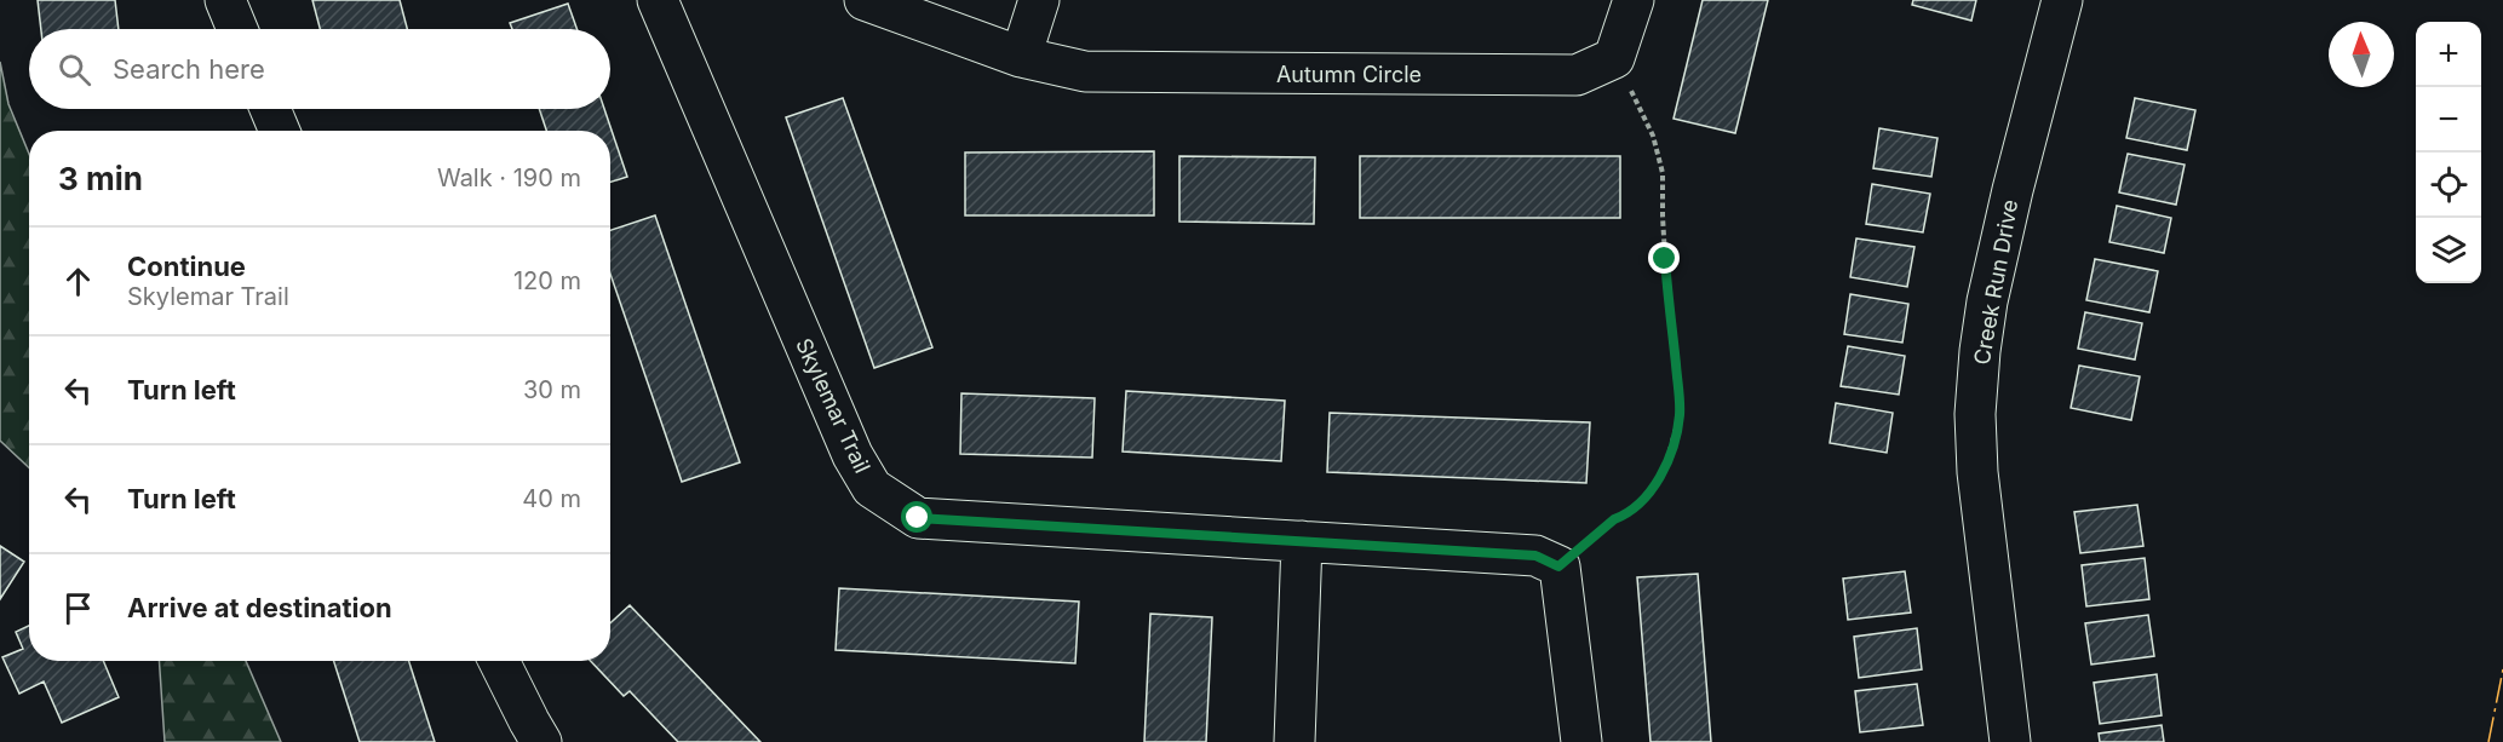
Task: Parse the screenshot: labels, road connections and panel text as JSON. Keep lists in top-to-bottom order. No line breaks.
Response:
{"streets":{"street":["Autumn Circle","Creek Run Drive","Skylemar Trail"]},"north":"top","page":{"map_buttons":["+","−"],"search":"Search here","heading":["3 min","Walk · 190 m"],"list":[["Continue","Skylemar Trail","120 m"],["Turn left","30 m"],["Turn left","40 m"],"Arrive at destination"]}}
